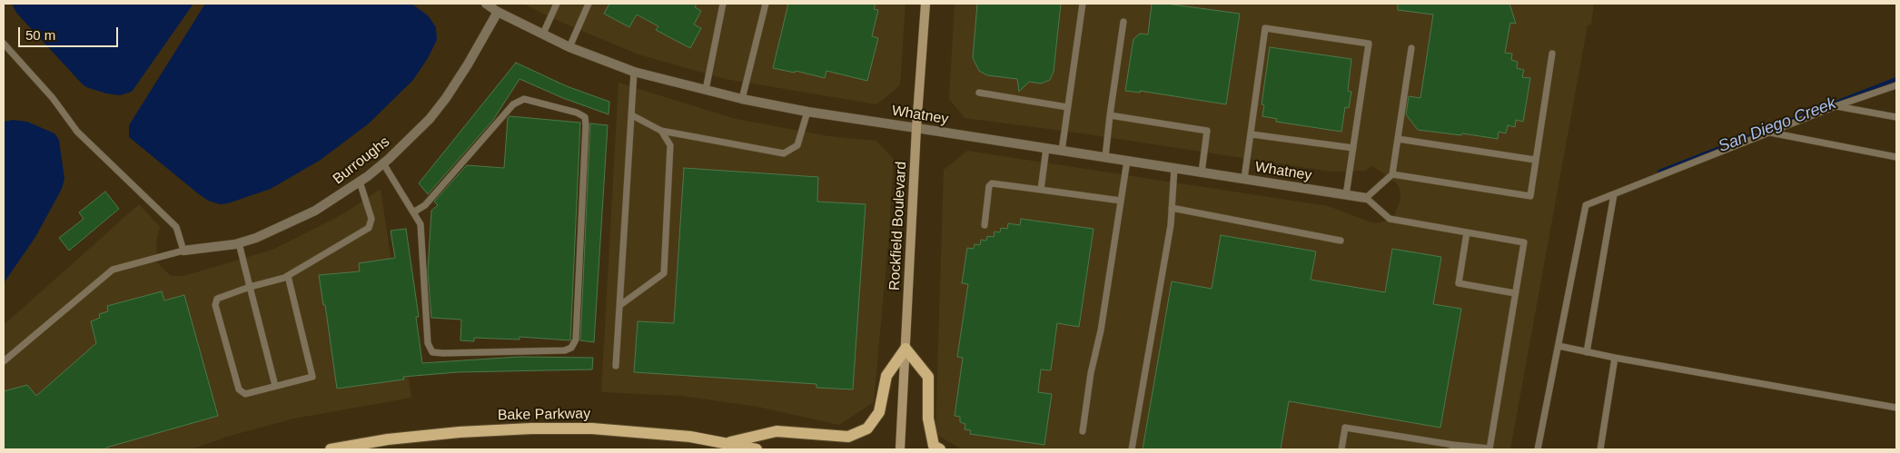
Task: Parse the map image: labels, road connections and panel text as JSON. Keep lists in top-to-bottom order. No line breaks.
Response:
{"streets":{"main road":["Rockfield Boulevard","Bake Parkway"],"street":["Whatney","Burroughs"]},"crossings":[["Whatney","Burroughs"],["Whatney","Rockfield Boulevard"]],"water":["San Diego Creek"],"scale_bar":"50 m"}
